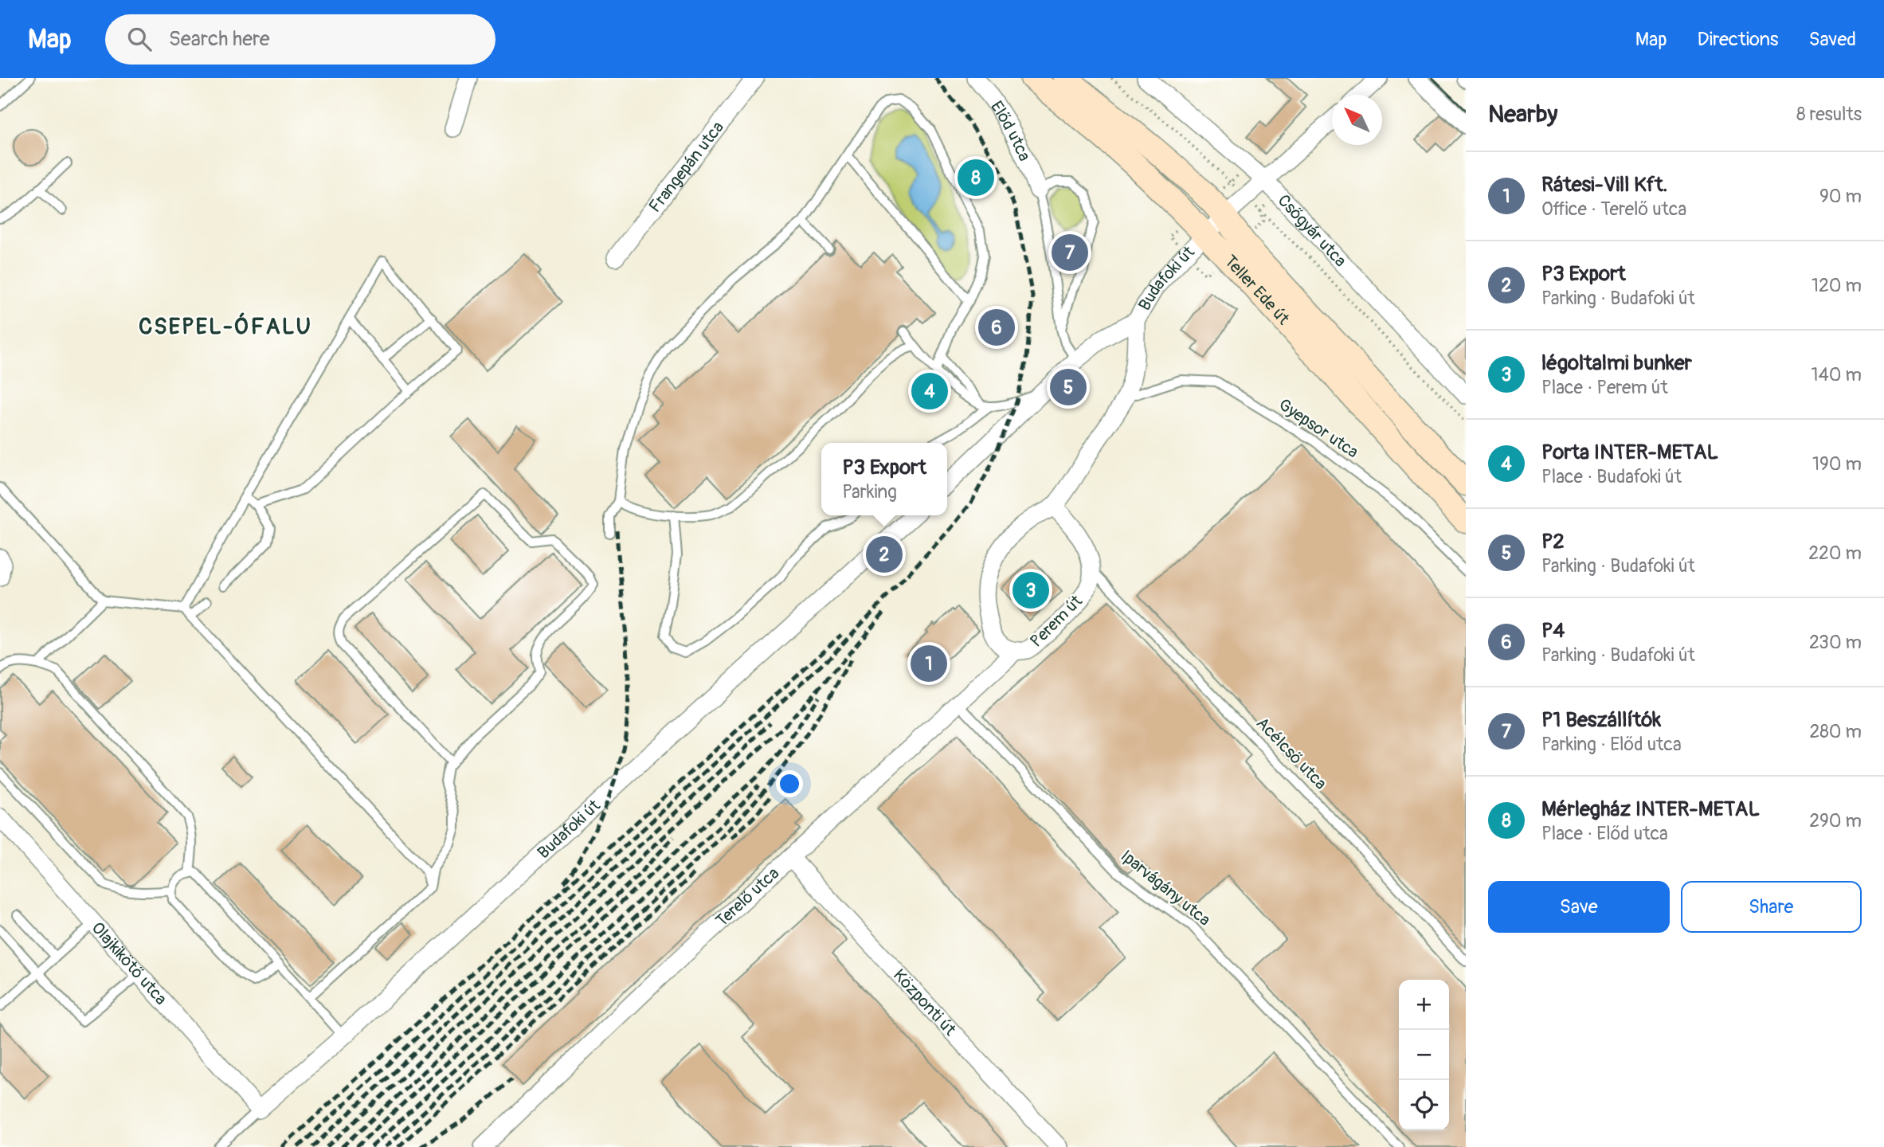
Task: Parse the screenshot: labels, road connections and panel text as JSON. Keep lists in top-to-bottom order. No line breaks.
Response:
{"streets":{"main road":["Teller Ede út"],"street":["Előd utca","Frangepán utca","Csőgyár utca","Budafoki út","Perem út","Terelő utca","Olajkikötő utca","Központi út"],"lane":["Gyepsor utca","Acélcső utca","Iparvágány utca"]},"crossings":[["Csőgyár utca","Budafoki út"],["Budafoki út","Teller Ede út"],["Budafoki út","Perem út"],["Budafoki út","Olajkikötő utca"],["Gyepsor utca","Perem út"],["Perem út","Acélcső utca"],["Perem út","Terelő utca"],["Acélcső utca","Terelő utca"],["Iparvágány utca","Terelő utca"],["Terelő utca","Központi út"]],"districts":["CSEPEL-ÓFALU"],"north":"top left","page":{"header":"Map","search":"Search here","nav":["Map","Directions","Saved"],"heading":["Nearby","8 results"],"list":[{"mark":"1","name":"Rátesi-Vill Kft.","note":"Office · Terelő utca","value":"90 m"},{"mark":"2","name":"P3 Export","note":"Parking · Budafoki út","value":"120 m"},{"mark":"3","name":"légoltalmi bunker","note":"Place · Perem út","value":"140 m"},{"mark":"4","name":"Porta INTER-METAL","note":"Place · Budafoki út","value":"190 m"},{"mark":"5","name":"P2","note":"Parking · Budafoki út","value":"220 m"},{"mark":"6","name":"P4","note":"Parking · Budafoki út","value":"230 m"},{"mark":"7","name":"P1 Beszállítók","note":"Parking · Előd utca","value":"280 m"},{"mark":"8","name":"Mérlegház INTER-METAL","note":"Place · Előd utca","value":"290 m"}],"pins":["8","7","6","5","4","2","3","1"],"popup":["P3 Export","Parking"],"buttons":["Save","Share"],"map_buttons":["+","−"]}}
